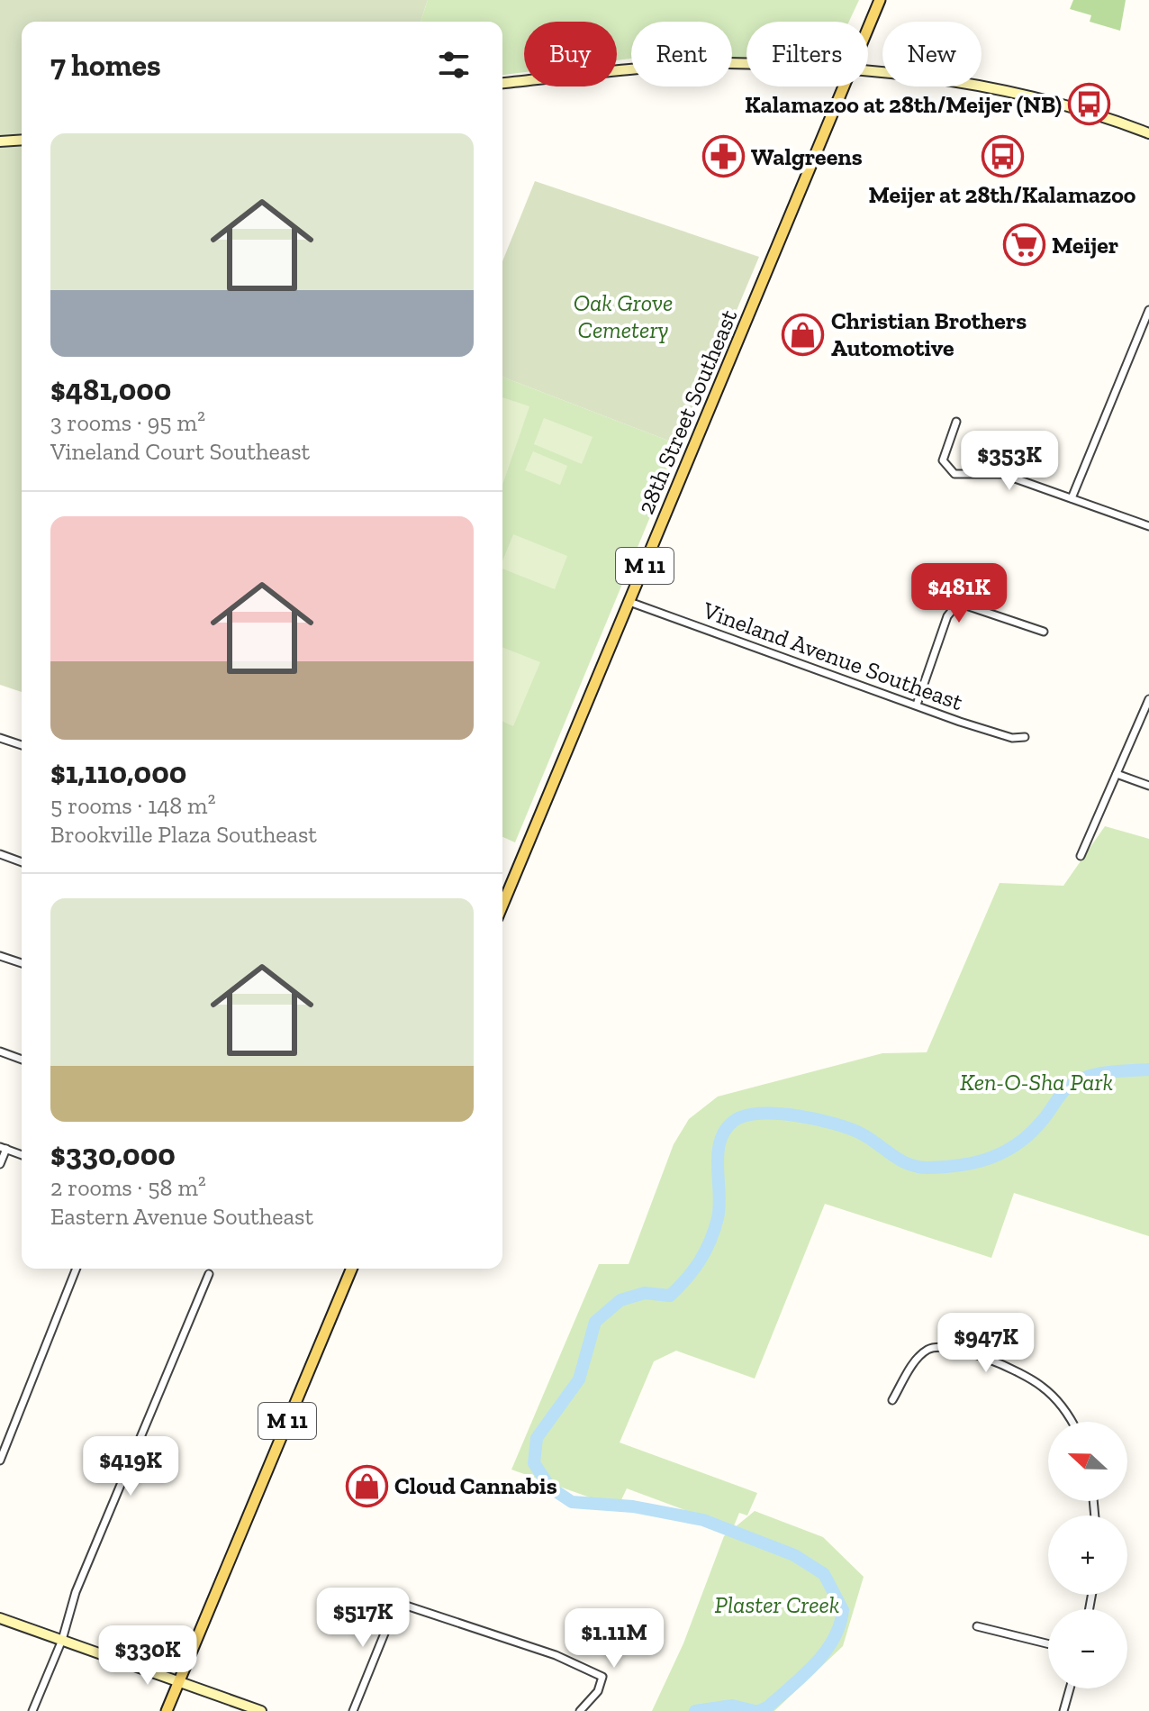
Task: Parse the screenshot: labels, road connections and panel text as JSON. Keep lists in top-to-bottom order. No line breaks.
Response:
{"streets":{"main road":["28th Street Southeast","M 11"],"street":["Vineland Avenue Southeast"]},"crossings":[["28th Street Southeast","Vineland Avenue Southeast"]],"parks":["Oak Grove Cemetery","Ken-O-Sha Park","Plaster Creek"],"places":{"bus stop":["Kalamazoo at 28th/Meijer (NB)","Meijer at 28th/Kalamazoo"],"pharmacy":["Walgreens"],"supermarket":["Meijer"],"shop":["Christian Brothers Automotive","Cloud Cannabis"]},"north":"left","page":{"chip":["Buy","Rent","Filters","New"],"heading":"7 homes","list":[{"name":"$481,000","note":"3 rooms · 95 m² · Vineland Court Southeast"},{"name":"$1,110,000","note":"5 rooms · 148 m² · Brookville Plaza Southeast"},{"name":"$330,000","note":"2 rooms · 58 m² · Eastern Avenue Southeast"}],"price":["$353K","$481K","$947K","$419K","$517K","$1.11M","$330K"],"map_buttons":["+","−"]}}
